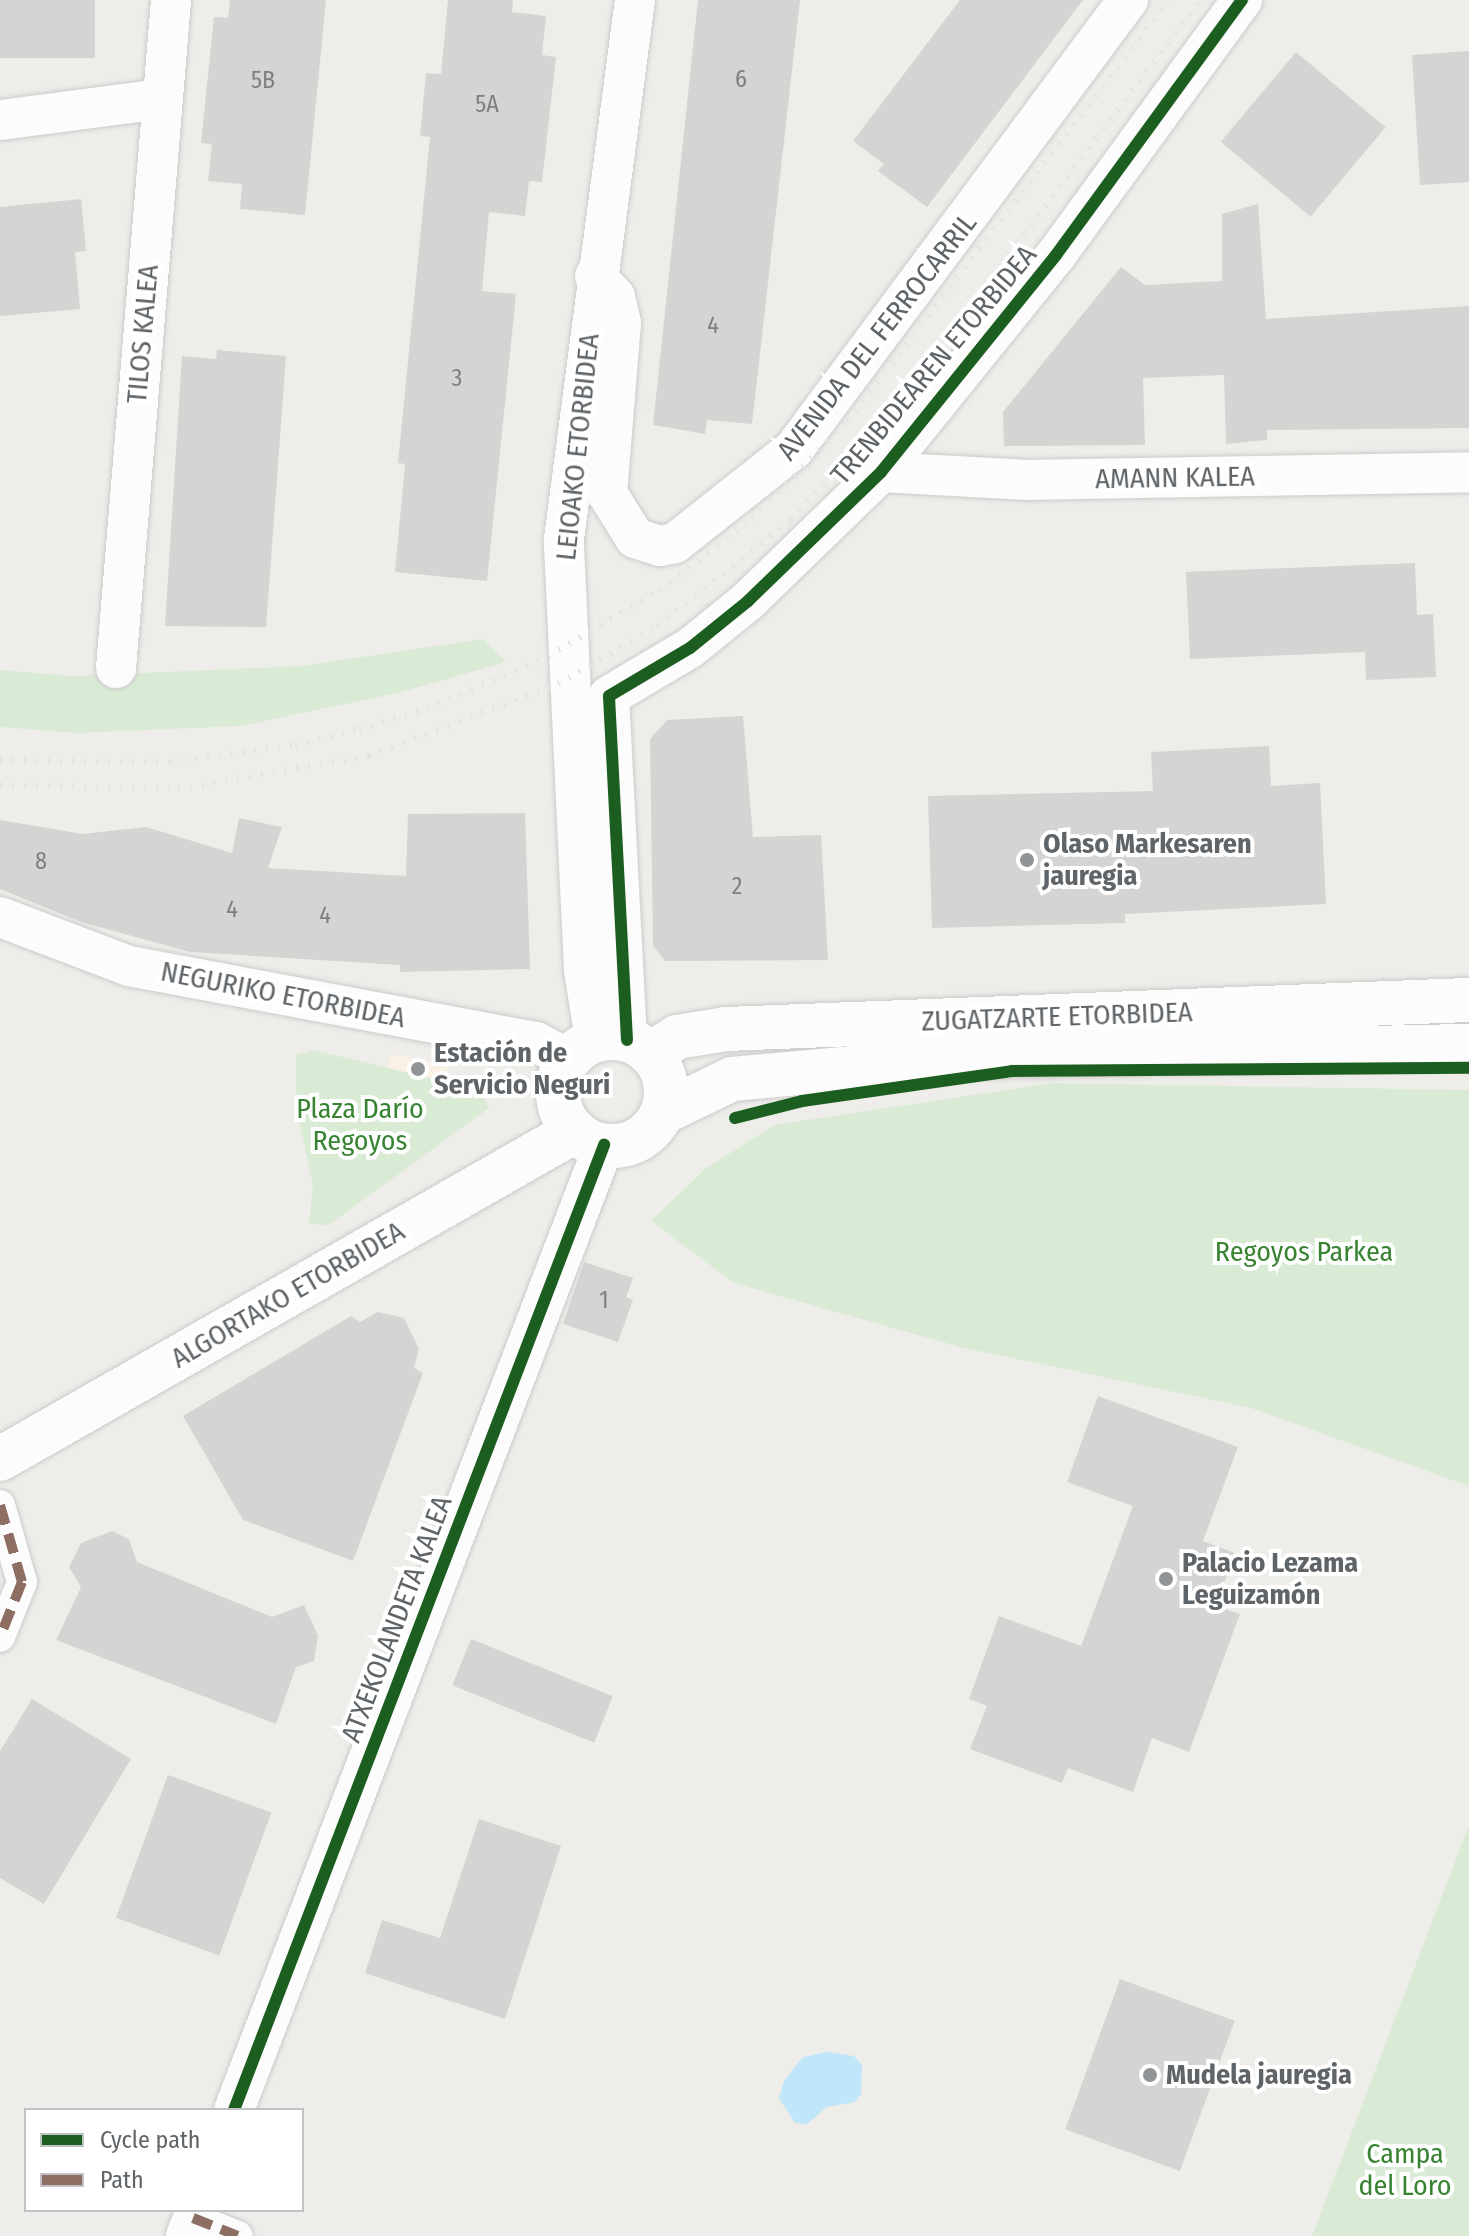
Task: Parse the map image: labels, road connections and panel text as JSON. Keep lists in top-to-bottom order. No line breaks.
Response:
{"streets":{"street":["TILOS KALEA","AVENIDA DEL FERROCARRIL","TRENBIDEAREN ETORBIDEA","LEIOAKO ETORBIDEA","AMANN KALEA","NEGURIKO ETORBIDEA","ZUGATZARTE ETORBIDEA","ALGORTAKO ETORBIDEA","ATXEKOLANDETA KALEA"]},"crossings":[["AVENIDA DEL FERROCARRIL","LEIOAKO ETORBIDEA"],["TRENBIDEAREN ETORBIDEA","LEIOAKO ETORBIDEA"],["TRENBIDEAREN ETORBIDEA","AMANN KALEA"],["TRENBIDEAREN ETORBIDEA","NEGURIKO ETORBIDEA"],["TRENBIDEAREN ETORBIDEA","ZUGATZARTE ETORBIDEA"],["TRENBIDEAREN ETORBIDEA","ALGORTAKO ETORBIDEA"],["TRENBIDEAREN ETORBIDEA","ATXEKOLANDETA KALEA"],["LEIOAKO ETORBIDEA","NEGURIKO ETORBIDEA"],["LEIOAKO ETORBIDEA","ZUGATZARTE ETORBIDEA"],["LEIOAKO ETORBIDEA","ALGORTAKO ETORBIDEA"],["LEIOAKO ETORBIDEA","ATXEKOLANDETA KALEA"],["NEGURIKO ETORBIDEA","ZUGATZARTE ETORBIDEA"],["NEGURIKO ETORBIDEA","ALGORTAKO ETORBIDEA"],["NEGURIKO ETORBIDEA","ATXEKOLANDETA KALEA"],["ZUGATZARTE ETORBIDEA","ALGORTAKO ETORBIDEA"],["ZUGATZARTE ETORBIDEA","ATXEKOLANDETA KALEA"],["ALGORTAKO ETORBIDEA","ATXEKOLANDETA KALEA"]],"parks":["Plaza Darío Regoyos","Regoyos Parkea","Campa del Loro"],"places":["Olaso Markesaren jauregia","Estación de Servicio Neguri","Palacio Lezama Leguizamón","Mudela jauregia"],"house_numbers":["6","5B","5A","4","3","8","2","4","4","1"],"legend":["Cycle path","Path"]}
